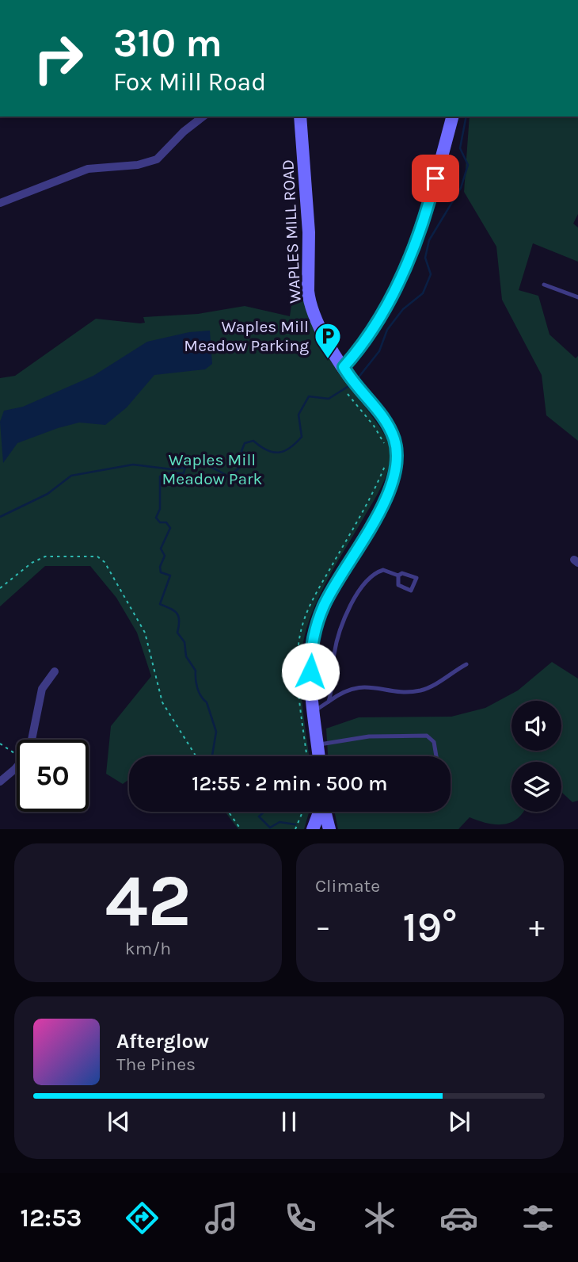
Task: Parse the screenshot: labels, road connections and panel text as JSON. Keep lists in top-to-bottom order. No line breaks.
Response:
{"streets":{"main road":["WAPLES MILL ROAD"]},"parks":["Waples Mill Meadow Park"],"places":{"parking":["Waples Mill Meadow Parking"]},"page":{"turn":["310 m","Fox Mill Road"],"limit":"50","trip":"12:55 · 2 min · 500 m","tile":[["42","km/h"],"Climate"],"heat":["−","19°","+"],"song":["Afterglow","The Pines"],"tabs":"12:53"}}
